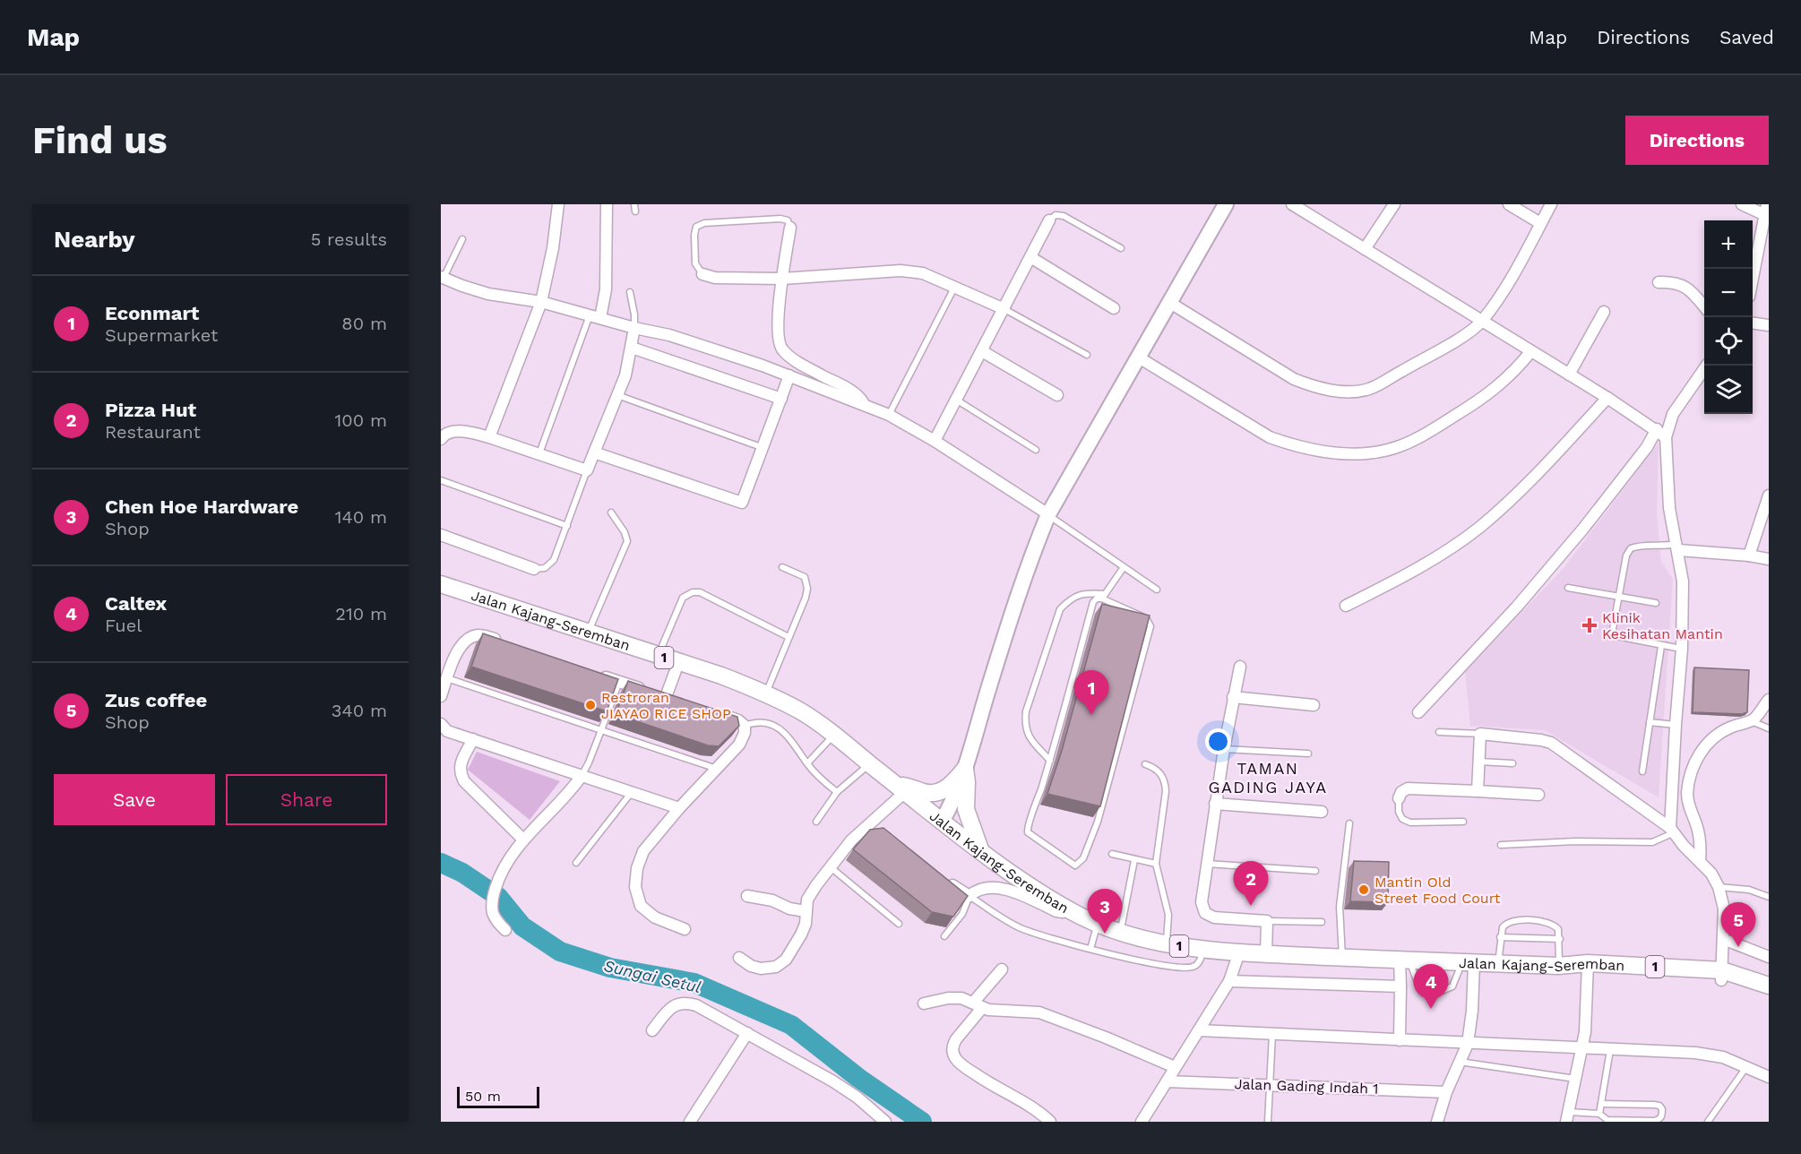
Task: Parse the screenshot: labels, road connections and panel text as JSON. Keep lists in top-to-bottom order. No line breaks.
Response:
{"streets":{"main road":["Jalan Kajang-Seremban","1"],"street":["Jalan Gading Indah 1"]},"districts":["TAMAN GADING JAYA"],"water":["Sungai Setul"],"places":{"health":["Klinik Kesihatan Mantin"],"other":["Restroran JIAYAO RICE SHOP","Mantin Old Street Food Court"]},"scale_bar":"50 m","page":{"header":"Map","nav":["Map","Directions","Saved"],"buttons":["Directions",["Save","Share"]],"title":"Find us","heading":["Nearby","5 results"],"map_buttons":["+","−"],"list":[{"mark":"1","name":"Econmart","note":"Supermarket","value":"80 m"},{"mark":"2","name":"Pizza Hut","note":"Restaurant","value":"100 m"},{"mark":"3","name":"Chen Hoe Hardware","note":"Shop","value":"140 m"},{"mark":"4","name":"Caltex","note":"Fuel","value":"210 m"},{"mark":"5","name":"Zus coffee","note":"Shop","value":"340 m"}],"pins":["1","2","3","5","4"],"scale":"50 m"}}
